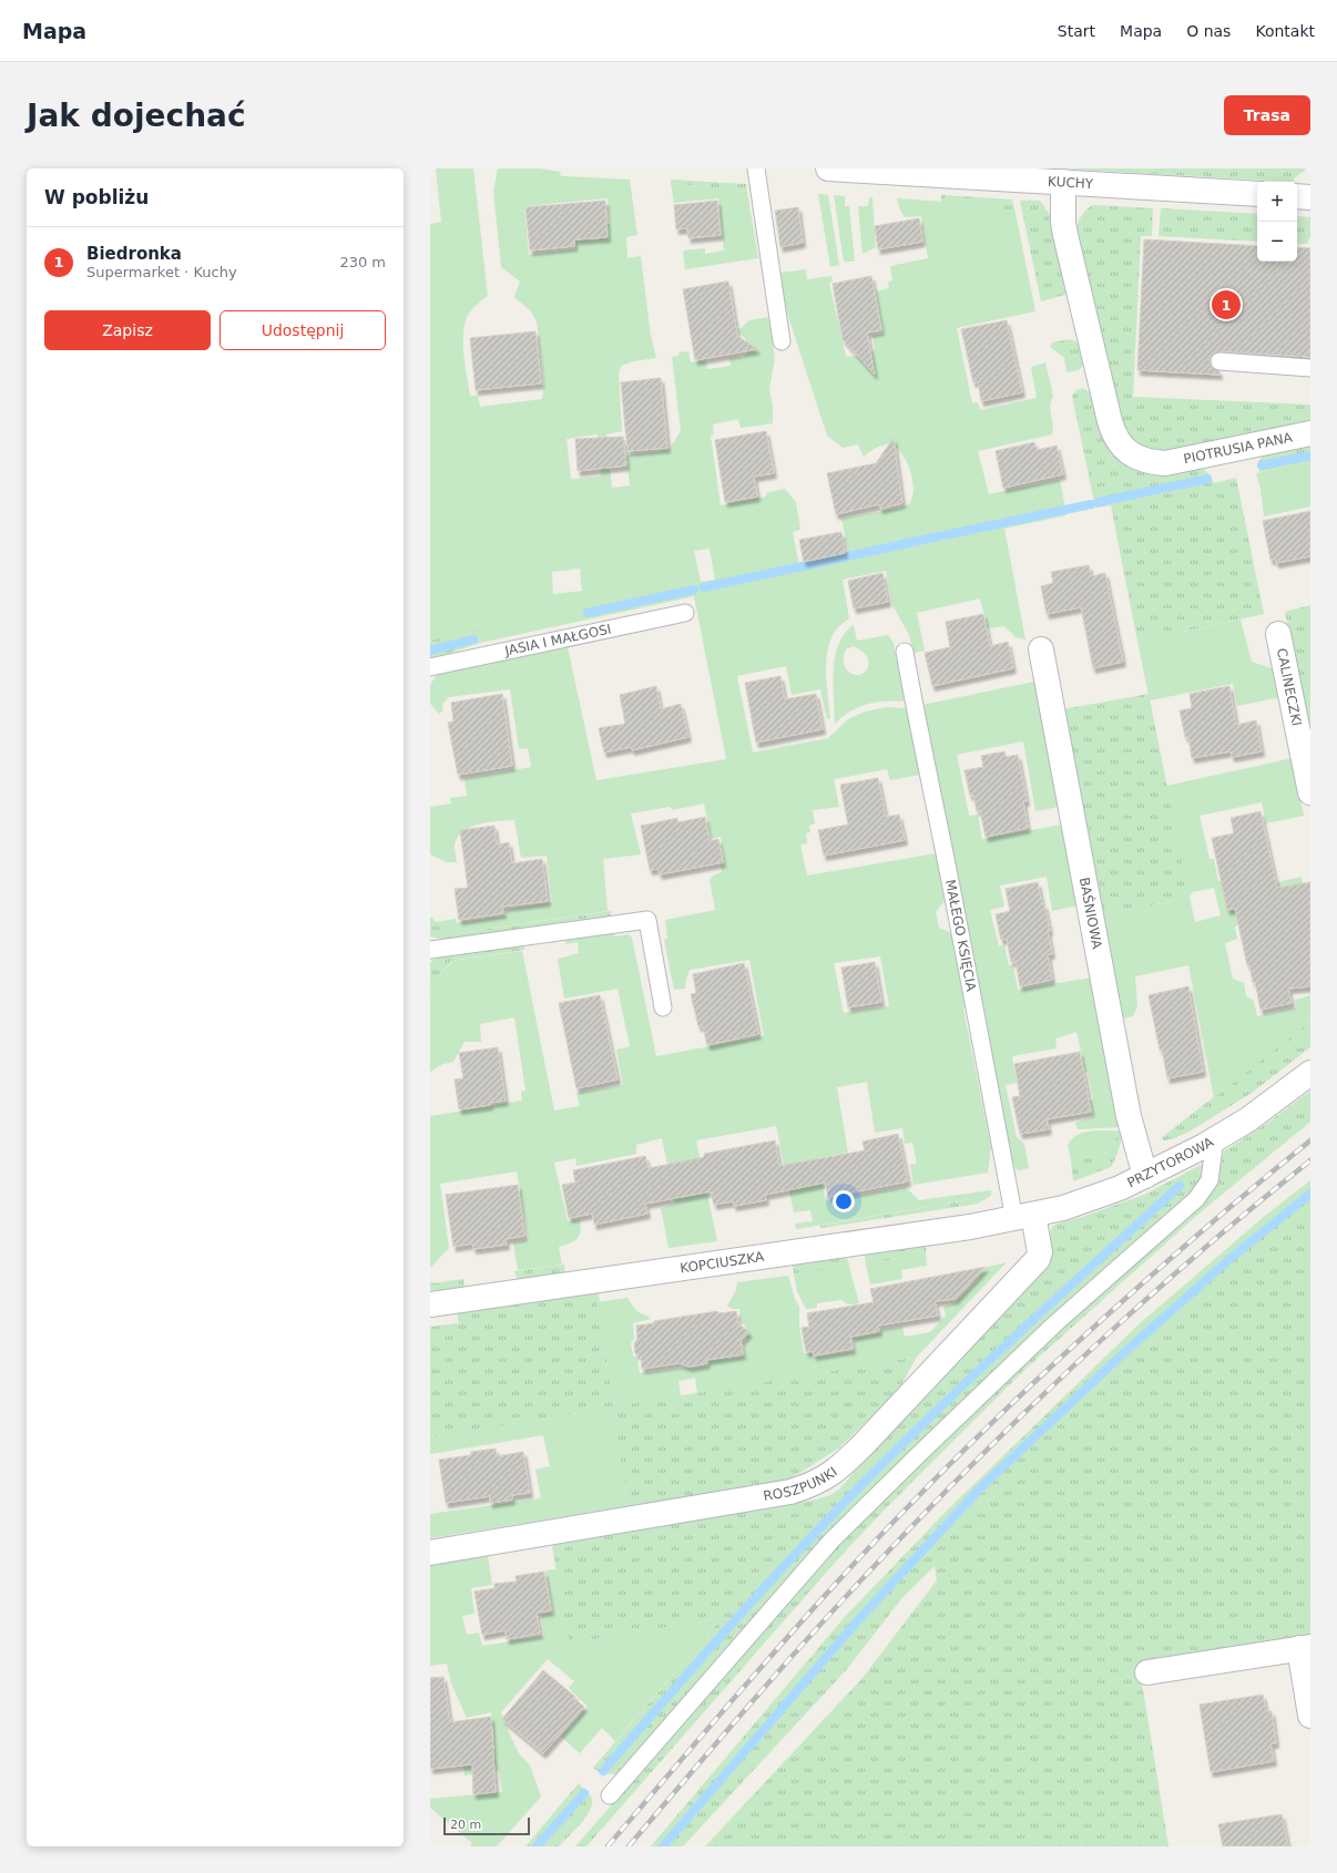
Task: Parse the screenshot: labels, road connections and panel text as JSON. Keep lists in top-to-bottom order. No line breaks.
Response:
{"streets":{"street":["KUCHY","PIOTRUSIA PANA","CALINECZKI","BAŚNIOWA","PRZYTOROWA","KOPCIUSZKA","ROSZPUNKI"],"lane":["JASIA I MAŁGOSI","MAŁEGO KSIĘCIA"]},"crossings":[["KUCHY","PIOTRUSIA PANA"],["BAŚNIOWA","PRZYTOROWA"],["MAŁEGO KSIĘCIA","PRZYTOROWA"],["MAŁEGO KSIĘCIA","KOPCIUSZKA"],["MAŁEGO KSIĘCIA","ROSZPUNKI"],["PRZYTOROWA","KOPCIUSZKA"],["PRZYTOROWA","ROSZPUNKI"],["KOPCIUSZKA","ROSZPUNKI"]],"scale_bar":"20 m","page":{"header":"Mapa","nav":["Start","Mapa","O nas","Kontakt"],"buttons":["Trasa",["Zapisz","Udostępnij"]],"title":"Jak dojechać","heading":"W pobliżu","map_buttons":["+","−"],"list":[{"mark":"1","name":"Biedronka","note":"Supermarket · Kuchy","value":"230 m"}],"pins":"1","scale":"20 m"}}
